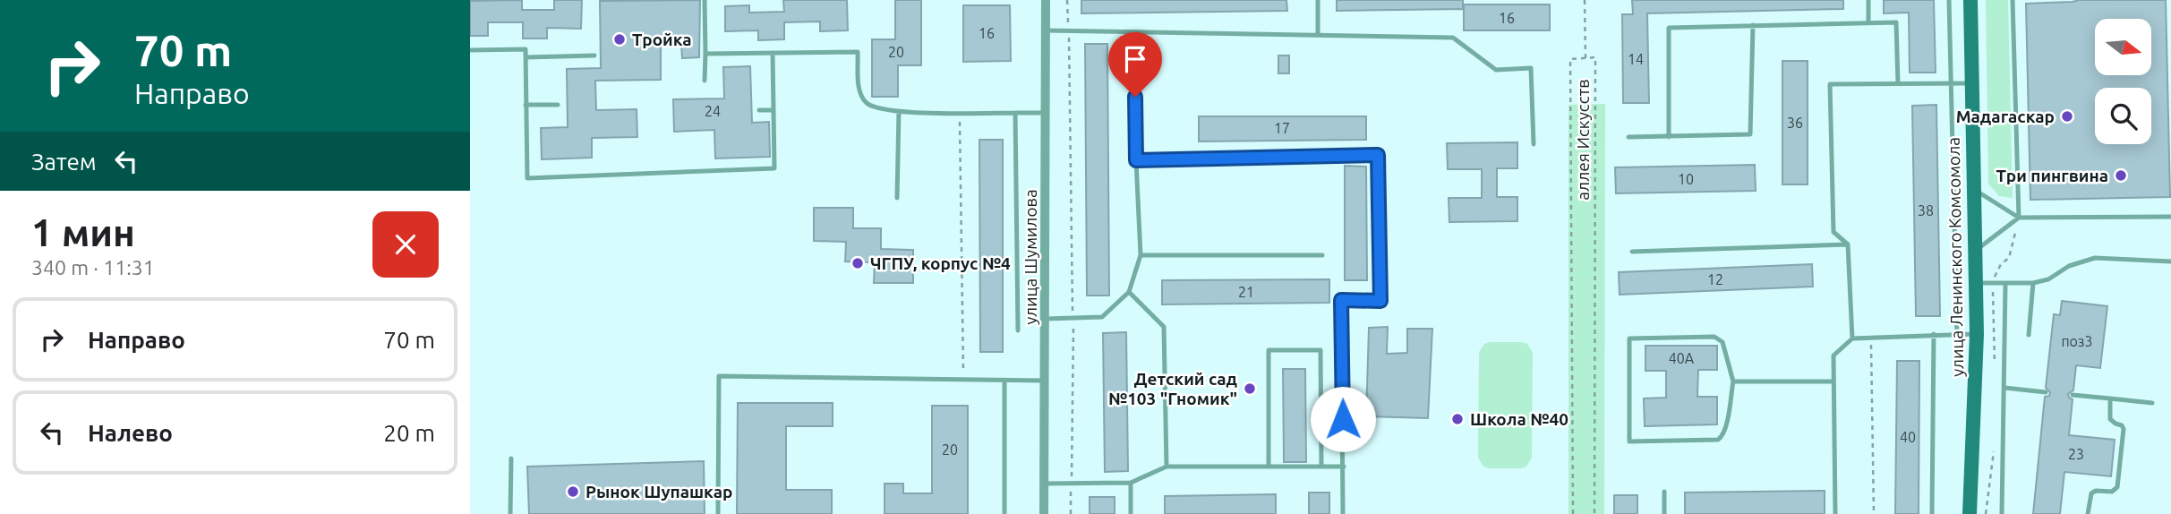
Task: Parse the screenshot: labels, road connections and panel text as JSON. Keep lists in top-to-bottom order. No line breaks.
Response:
{"streets":{"main road":["улица Ленинского Комсомола"],"street":["улица Шумилова"],"path":["аллея Искусств"]},"places":["Тройка","Мадагаскар","Три пингвина","ЧГПУ, корпус №4","Детский сад №103 \"Гномик\"","Школа №40","Рынок Шупашкар"],"house_numbers":["16","16","20","14","24","36","17","10","38","12","21","поз3","40А","40","20","23"],"north":"right","page":{"turn":["70 m","Направо"],"then":"Затем","heading":["1 мин","340 m · 11:31"],"list":[{"name":"Направо","value":"70 m"},{"name":"Налево","value":"20 m"}]}}
